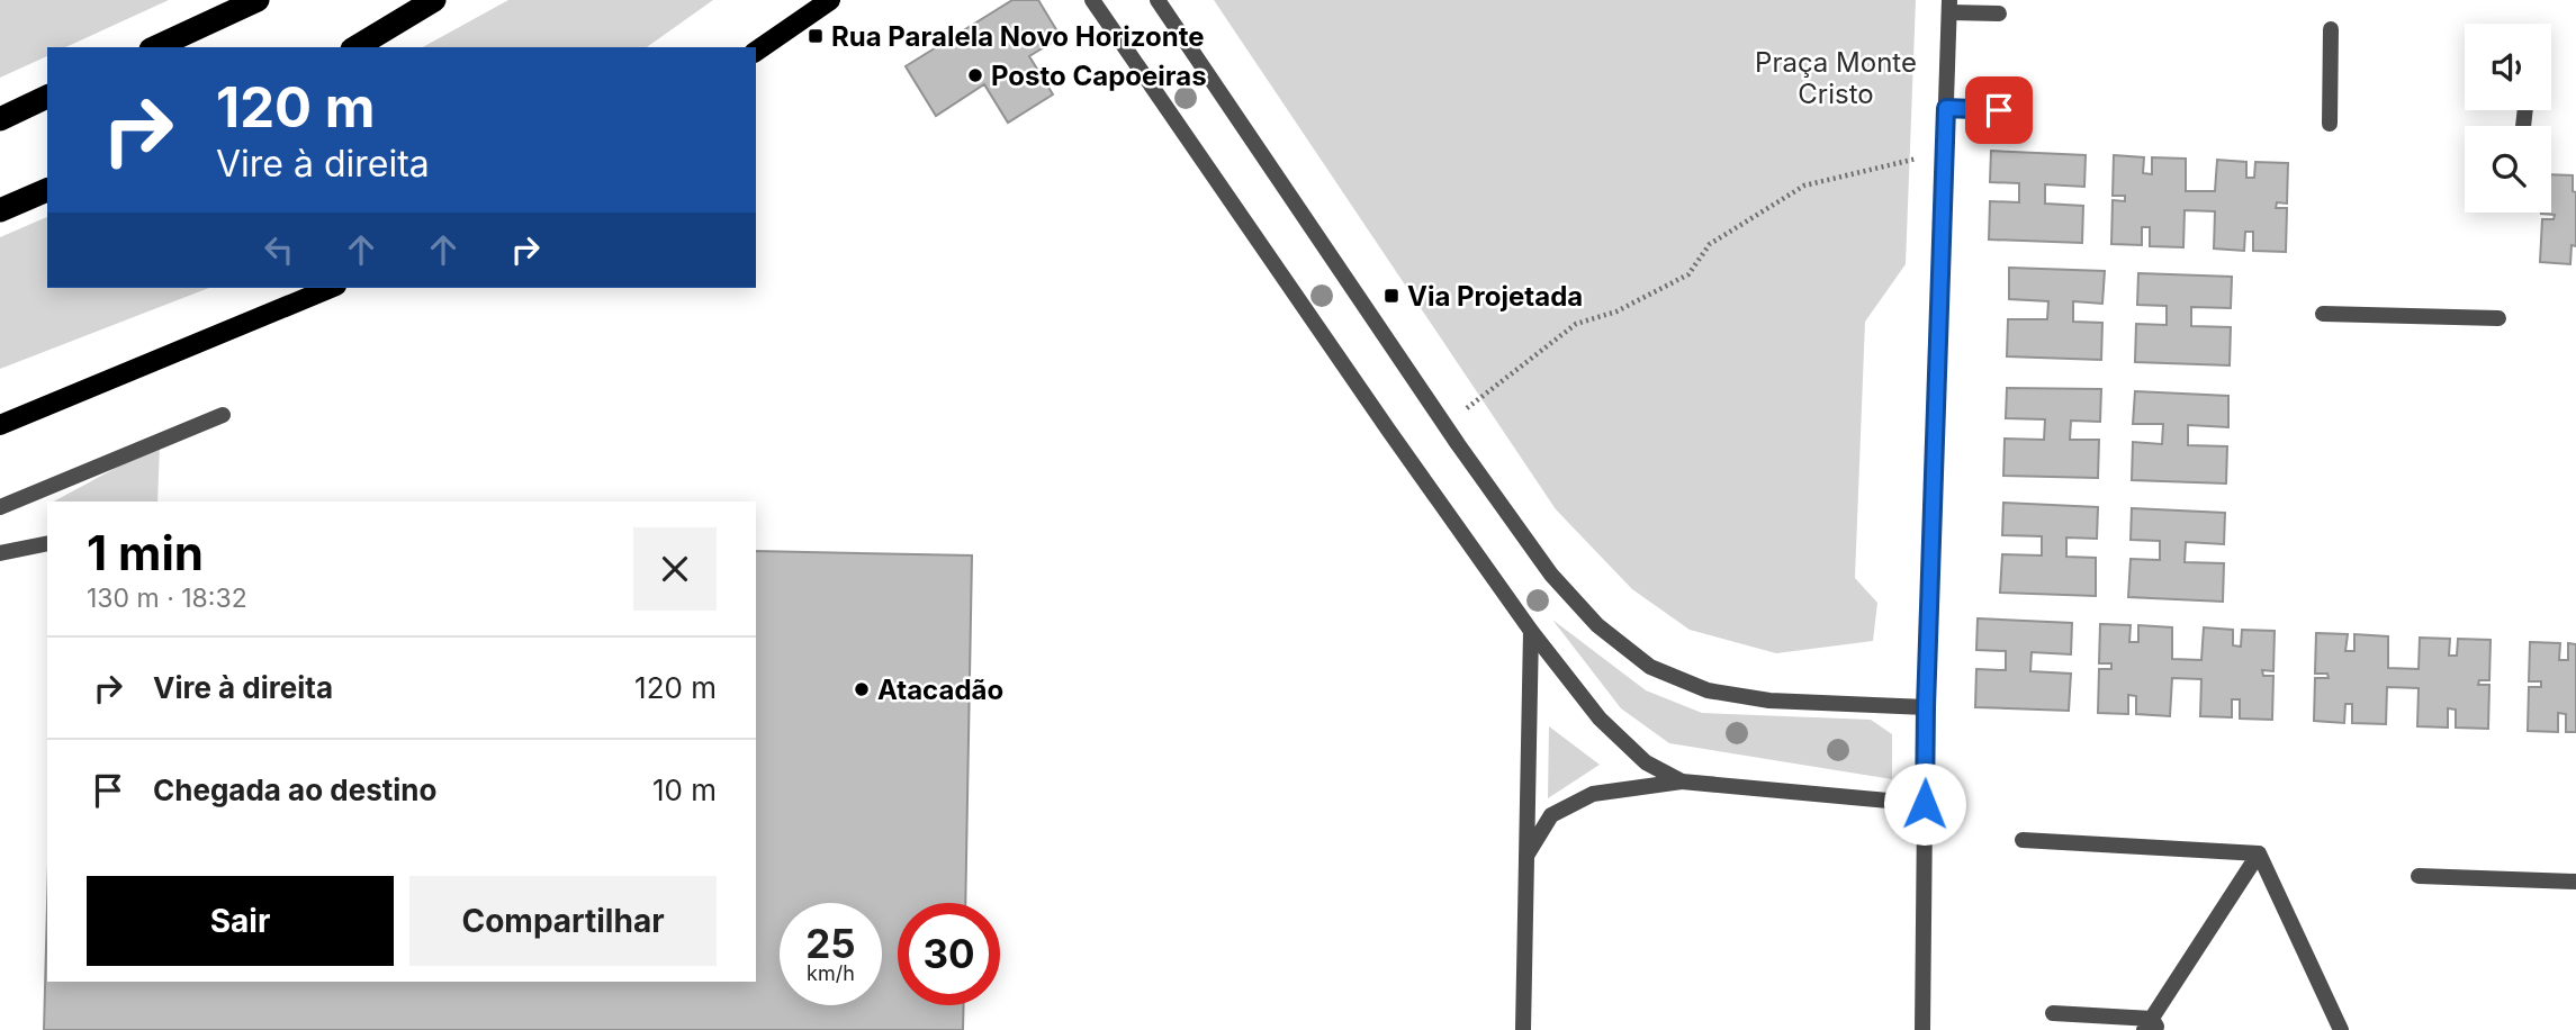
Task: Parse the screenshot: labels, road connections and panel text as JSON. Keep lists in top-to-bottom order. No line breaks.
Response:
{"parks":["Praça Monte Cristo"],"places":{"transit":["Rua Paralela Novo Horizonte","Via Projetada"],"other":["Posto Capoeiras","Atacadão"]},"page":{"turn":["120 m","Vire à direita"],"heading":["1 min","130 m · 18:32"],"list":[{"name":"Vire à direita","value":"120 m"},{"name":"Chegada ao destino","value":"10 m"}],"buttons":["Sair","Compartilhar"],"speed":"25 km/h","limit":"30"}}
